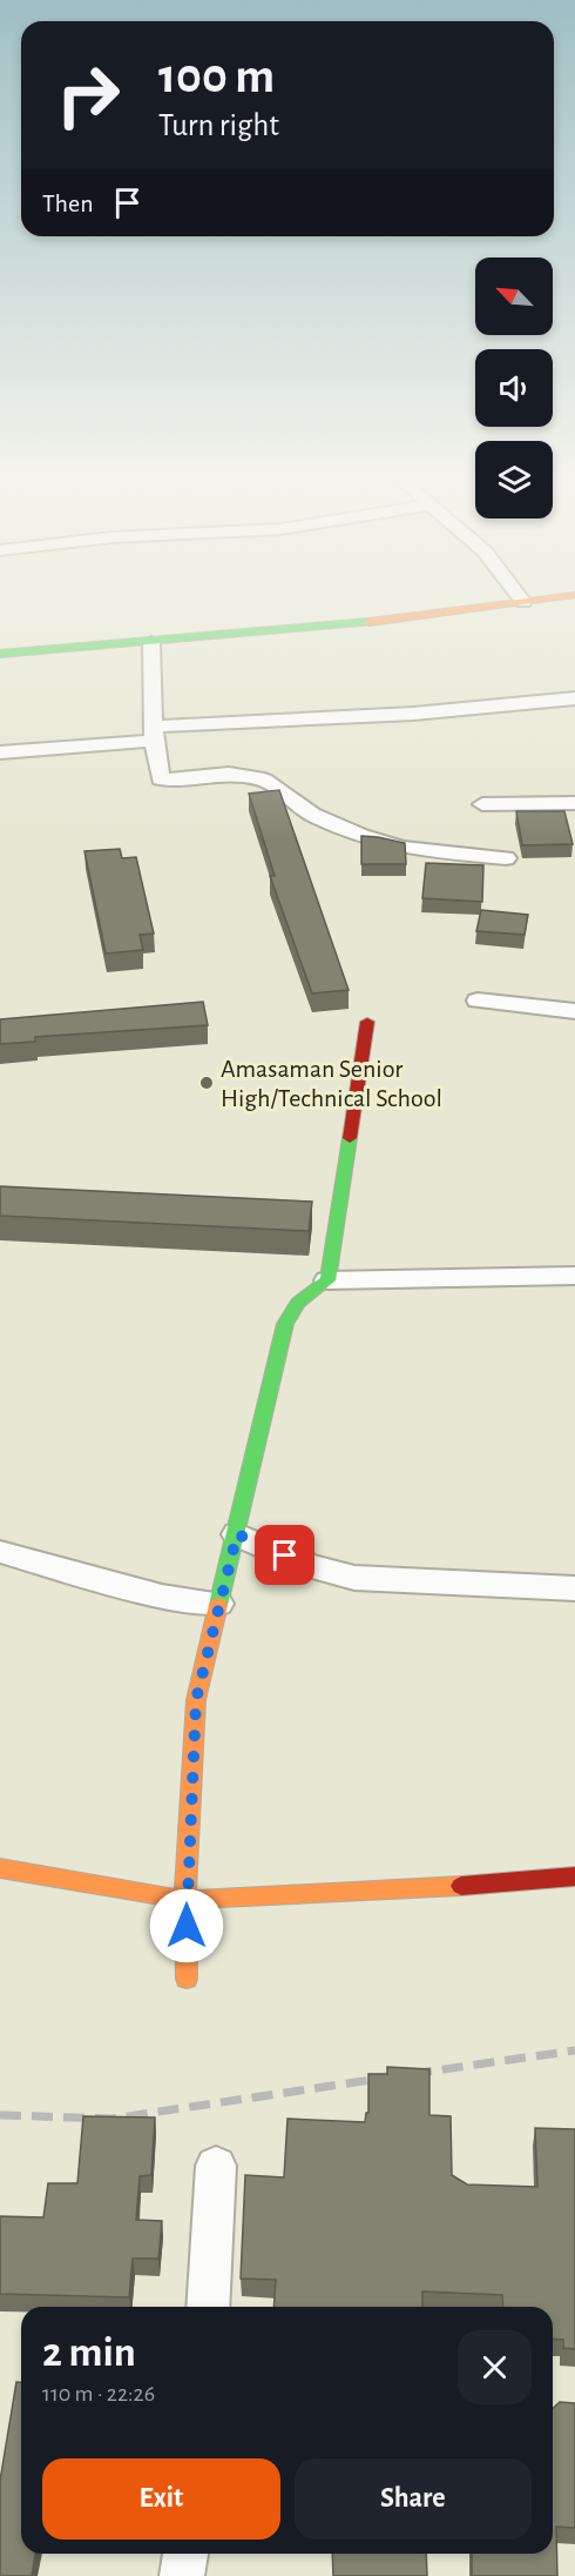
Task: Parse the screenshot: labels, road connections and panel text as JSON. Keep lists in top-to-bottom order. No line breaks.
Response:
{"places":["Amasaman Senior High/Technical School"],"north":"top left","page":{"turn":["100 m","Turn right"],"then":"Then","heading":["2 min","110 m · 22:26"],"buttons":["Exit","Share"]}}
